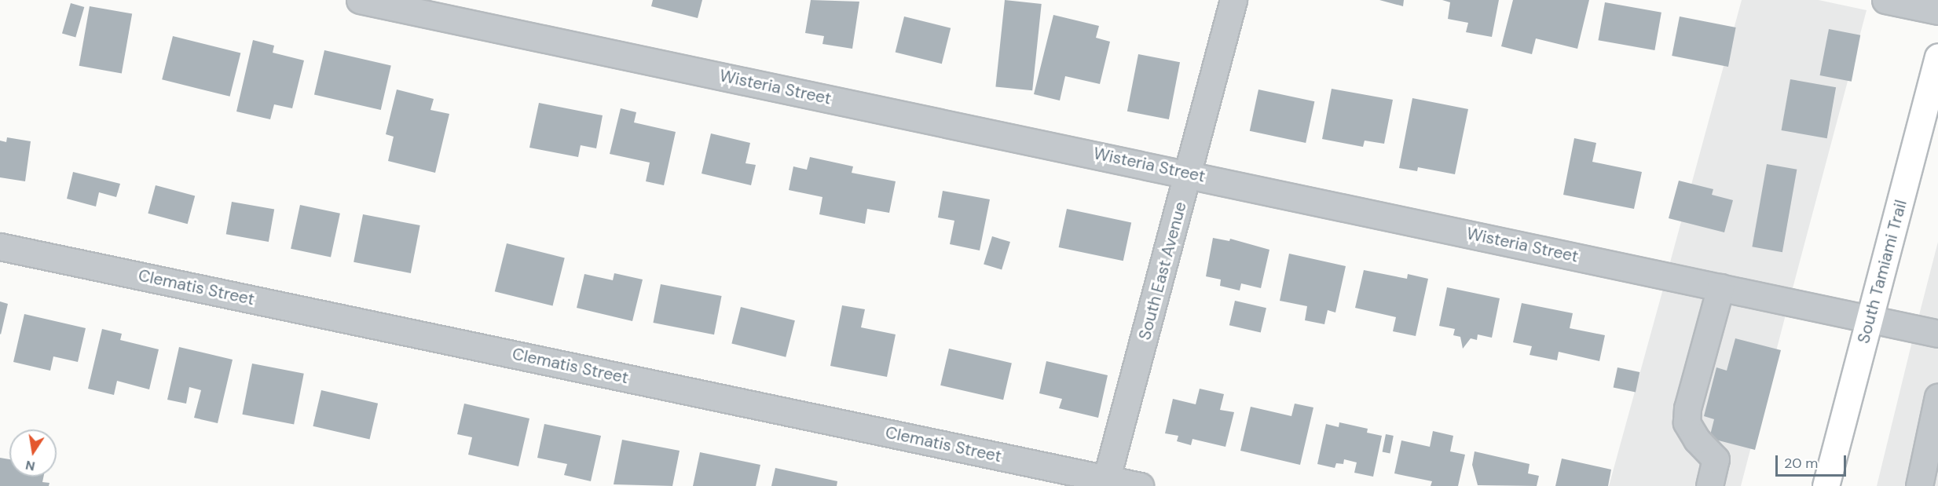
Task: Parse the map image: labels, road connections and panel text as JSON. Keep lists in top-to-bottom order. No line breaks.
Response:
{"streets":{"main road":["South Tamiami Trail"],"street":["Wisteria Street","South East Avenue","Clematis Street"]},"crossings":[["Wisteria Street","South East Avenue"],["Wisteria Street","South Tamiami Trail"],["South East Avenue","Clematis Street"]],"scale_bar":"20 m","north":"bottom"}
